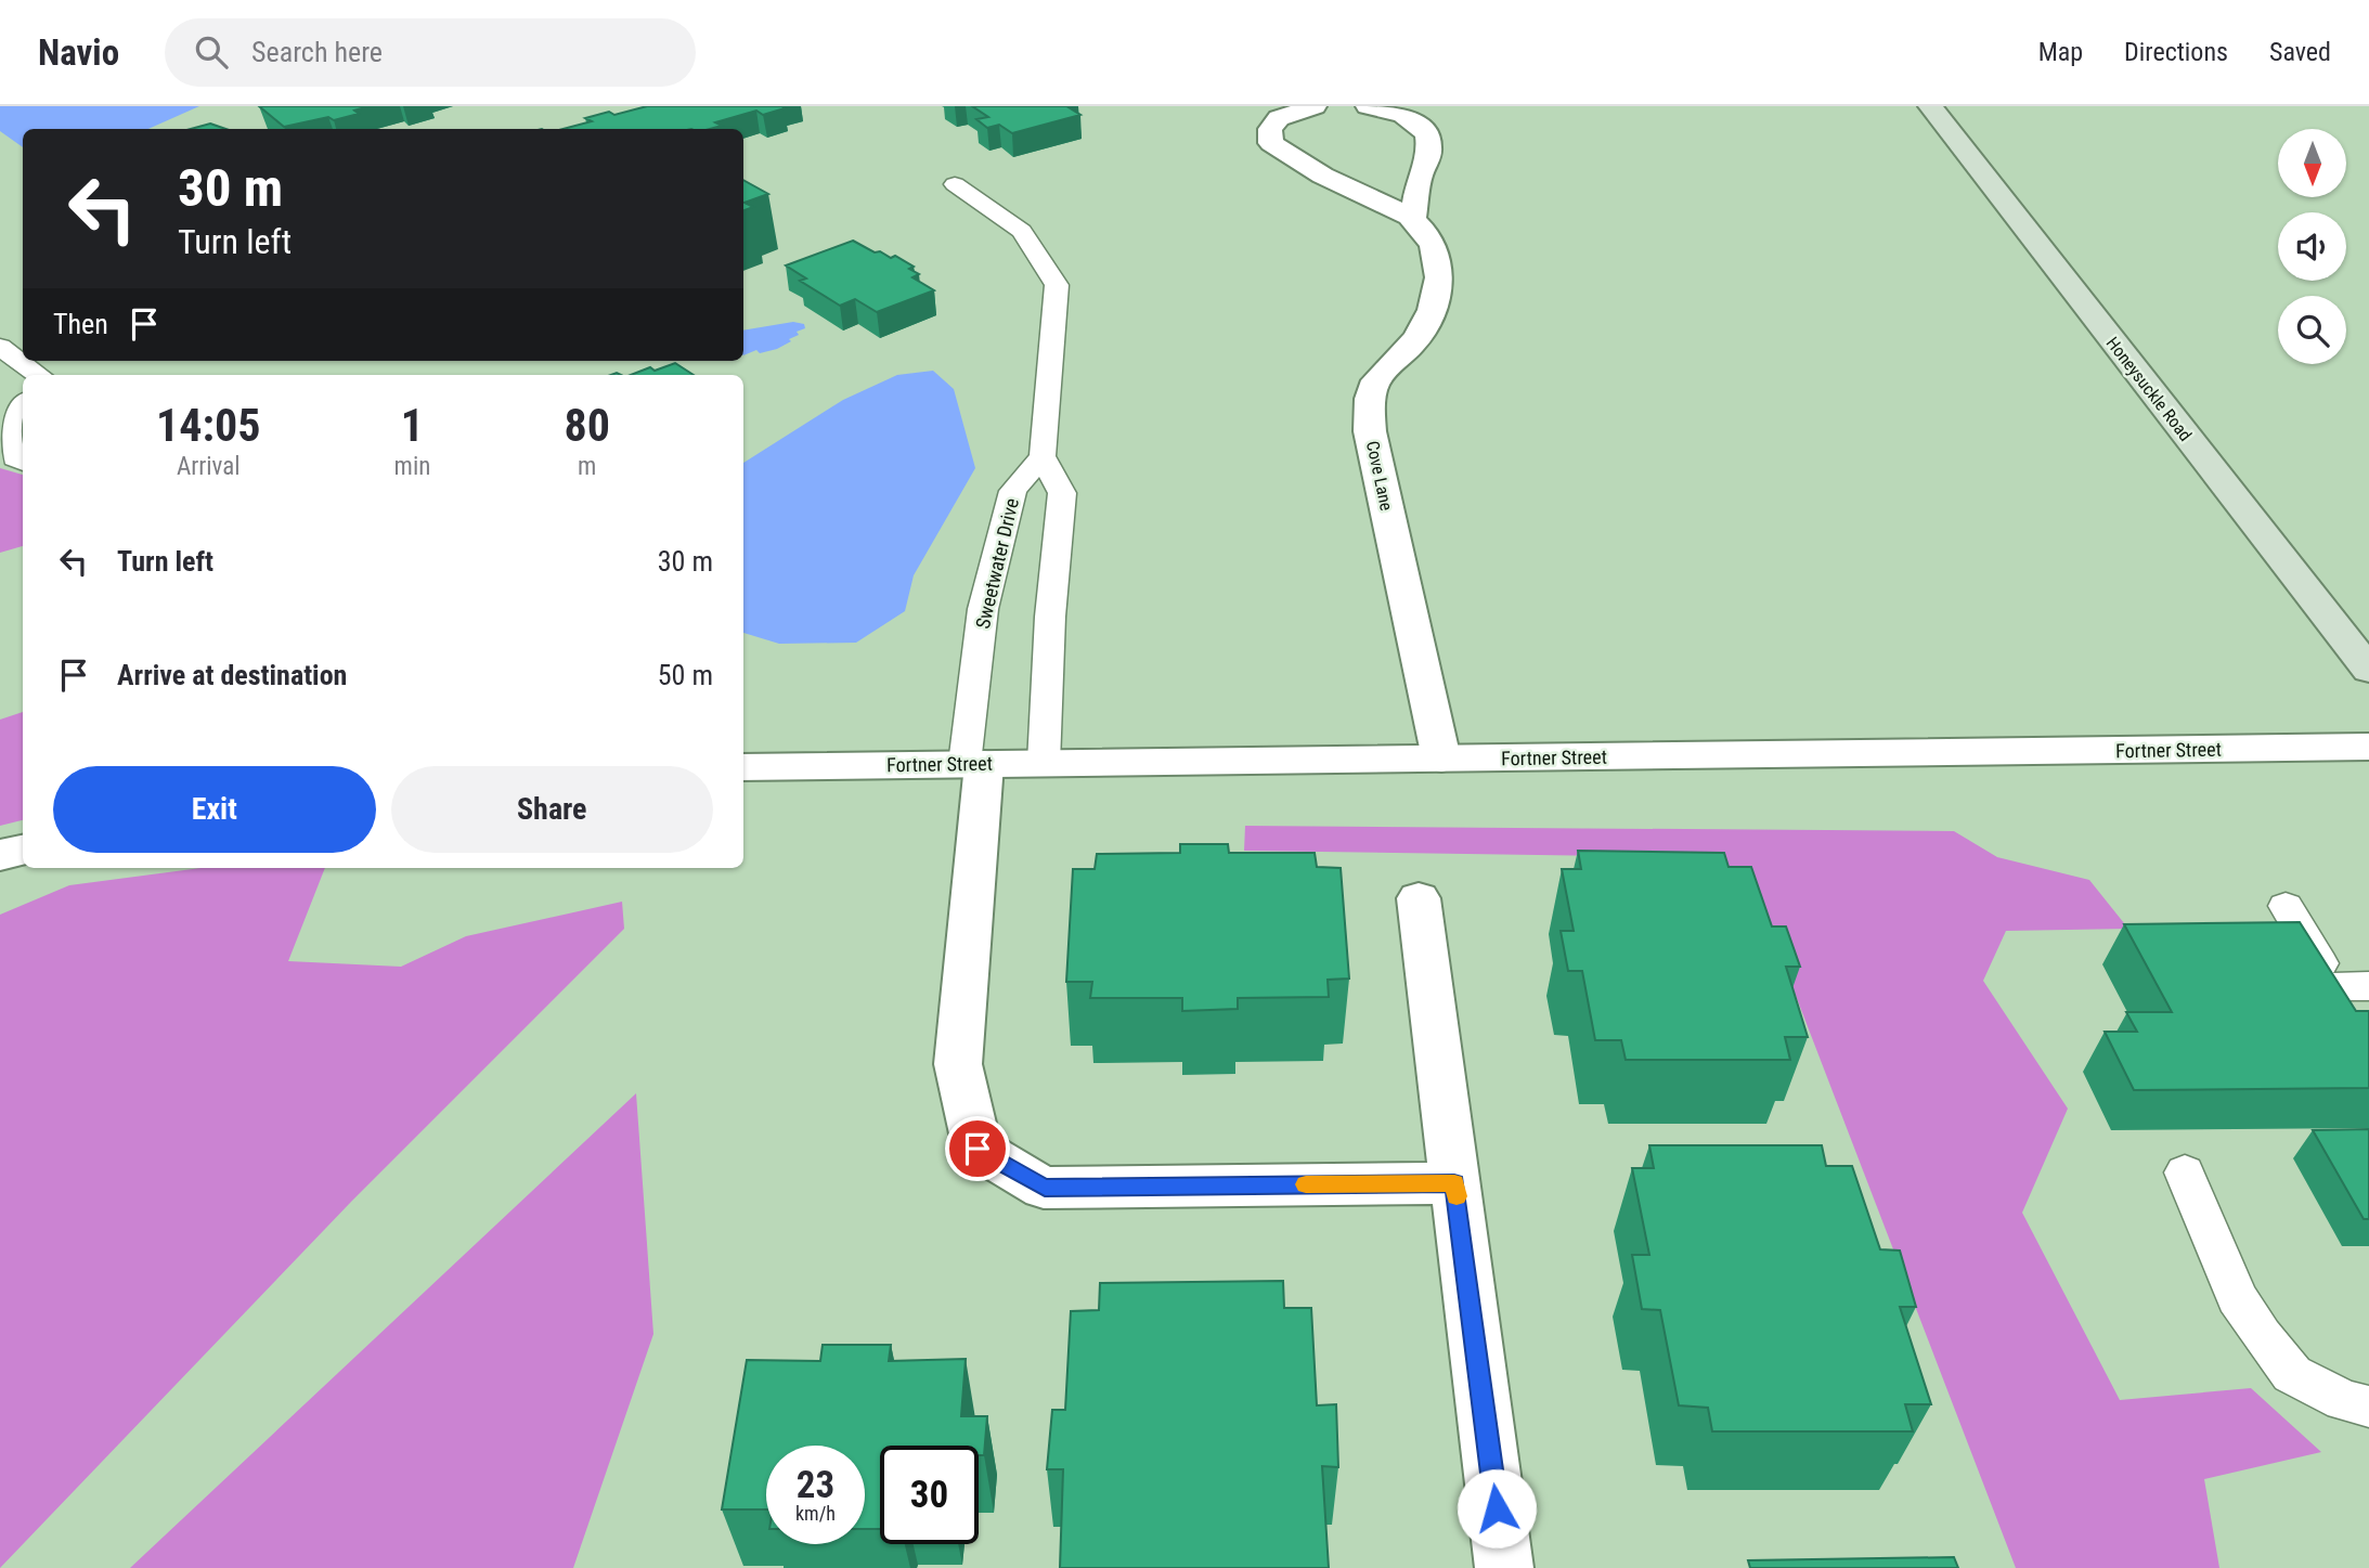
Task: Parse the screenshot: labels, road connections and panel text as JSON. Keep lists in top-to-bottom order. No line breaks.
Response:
{"streets":{"main road":["Honeysuckle Road"],"street":["Cove Lane","Fortner Street"],"lane":["Sweetwater Drive"]},"crossings":[["Cove Lane","Fortner Street"],["Sweetwater Drive","Fortner Street"]],"north":"bottom","page":{"header":"Navio","search":"Search here","nav":["Map","Directions","Saved"],"turn":["30 m","Turn left"],"then":"Then","eta":["14:05","Arrival","1","min","80","m"],"list":[{"name":"Turn left","value":"30 m"},{"name":"Arrive at destination","value":"50 m"}],"buttons":["Exit","Share"],"speed":"23 km/h","limit":"30"}}
